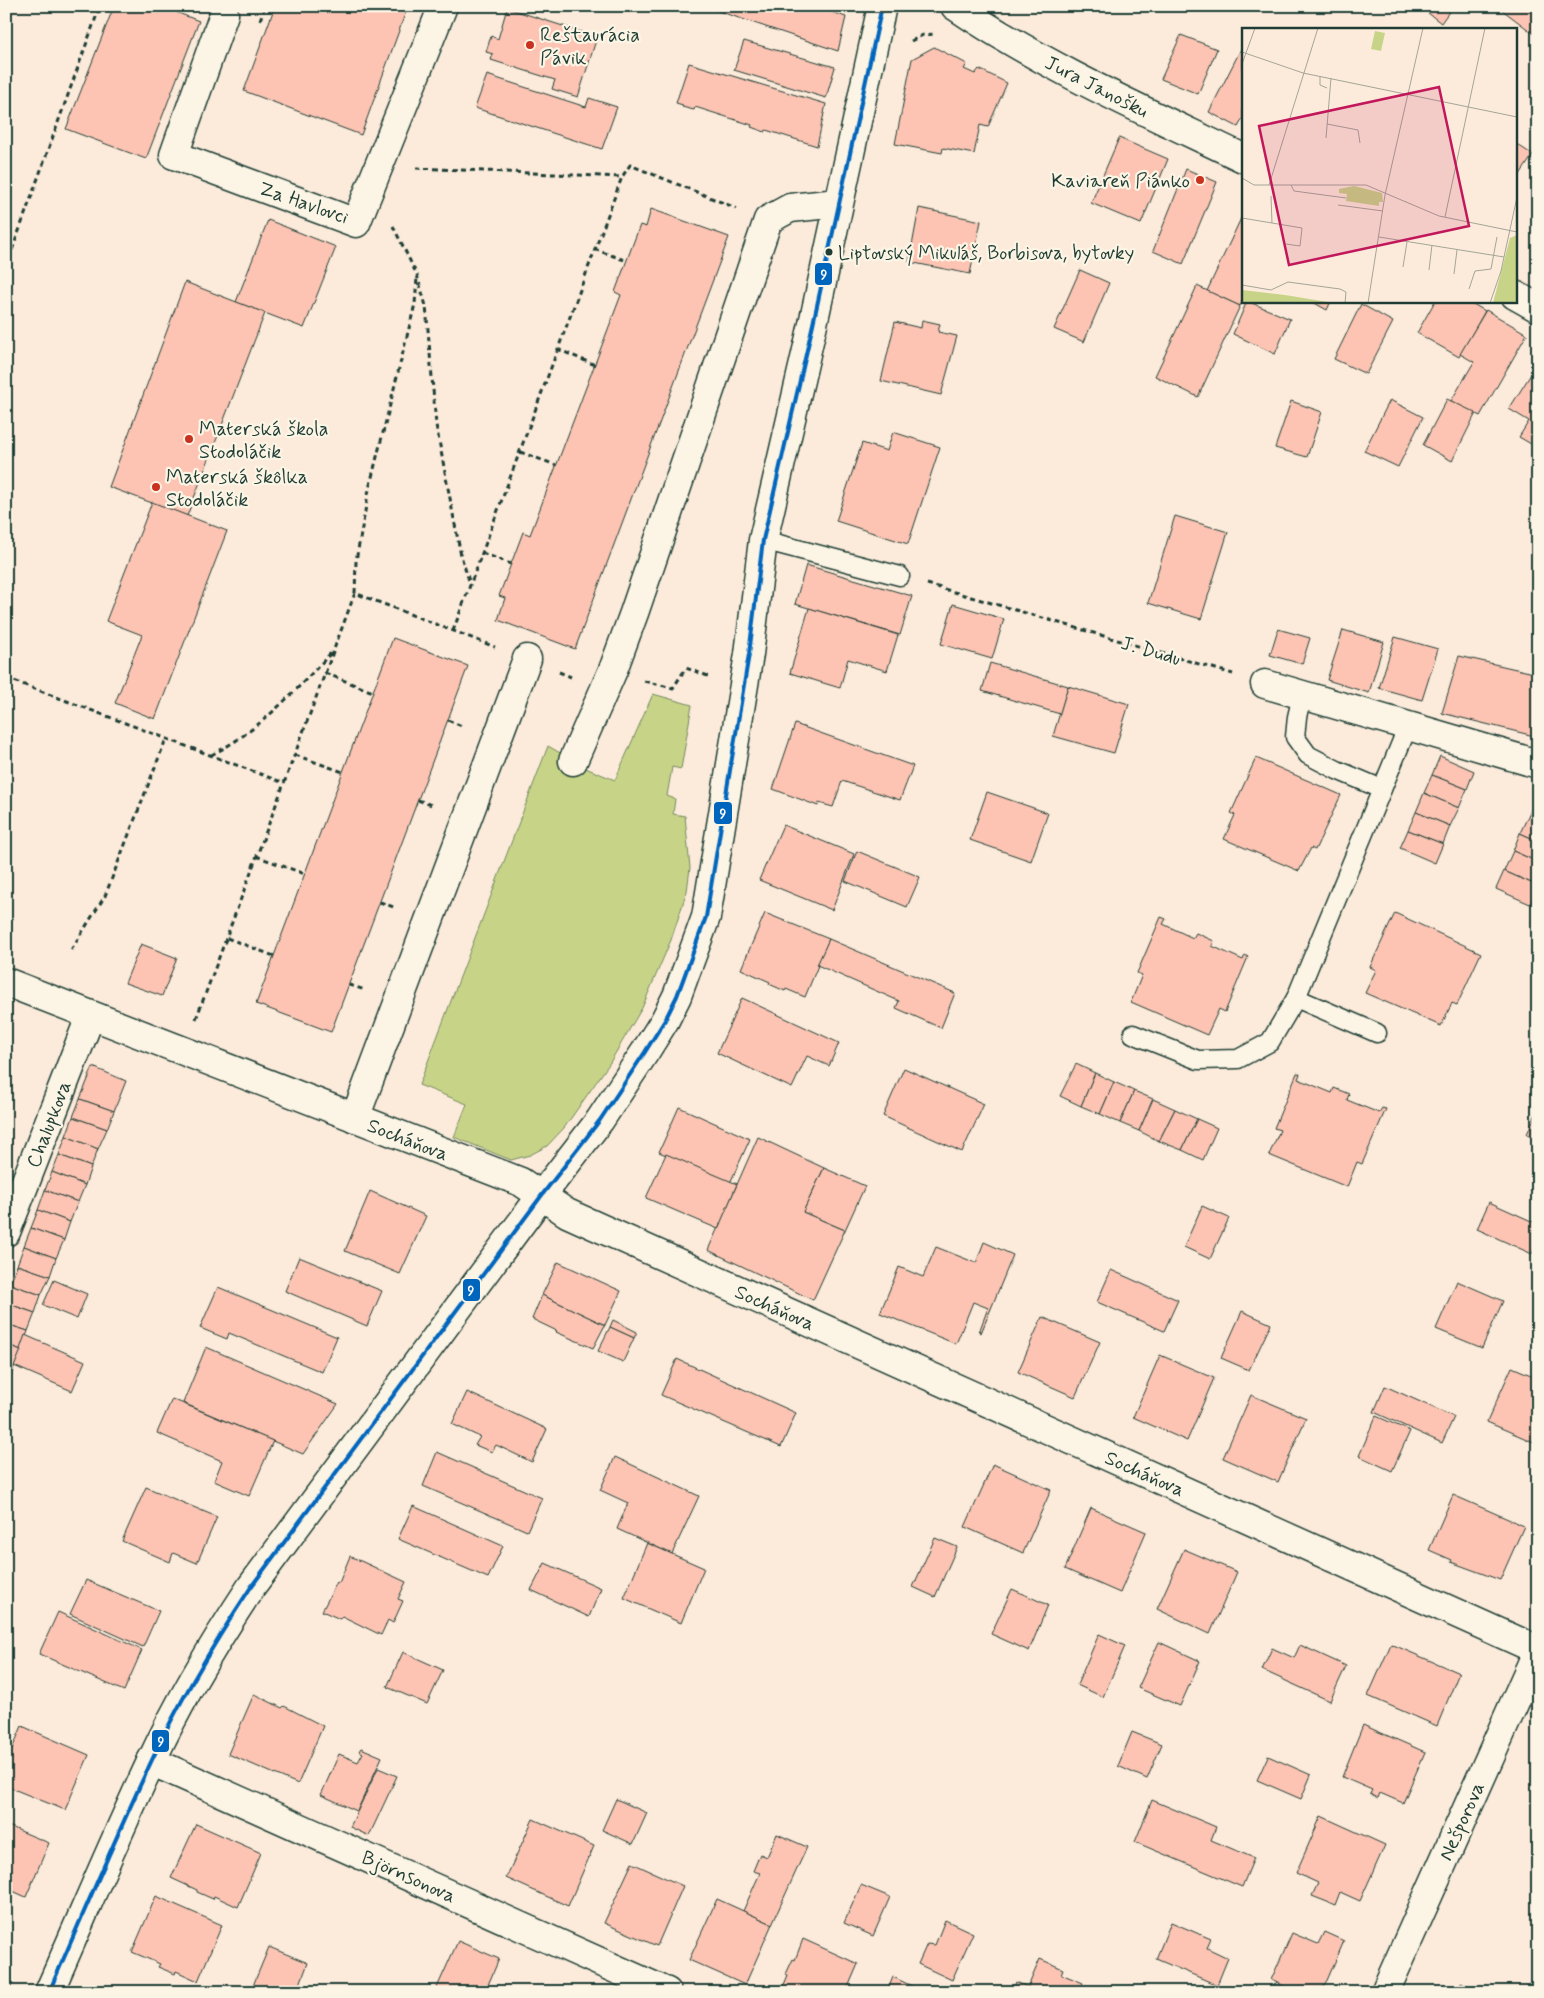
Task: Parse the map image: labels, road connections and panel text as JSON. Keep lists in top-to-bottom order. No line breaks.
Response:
{"streets":{"street":["Jura Janošku","Za Havlovci","Chalupkova","Socháňova","Nešporova","Björnsonova"],"path":["J. Dudu"]},"crossings":[["Chalupkova","Socháňova"],["Socháňova","Nešporova"]],"places":["Reštaurácia Pávik","Kaviareň Piánko","Liptovský Mikuláš, Borbisova, bytovky","Materská škola Stodoláčik","Materská škôlka Stodoláčik"],"lines":["transit line 9"]}
